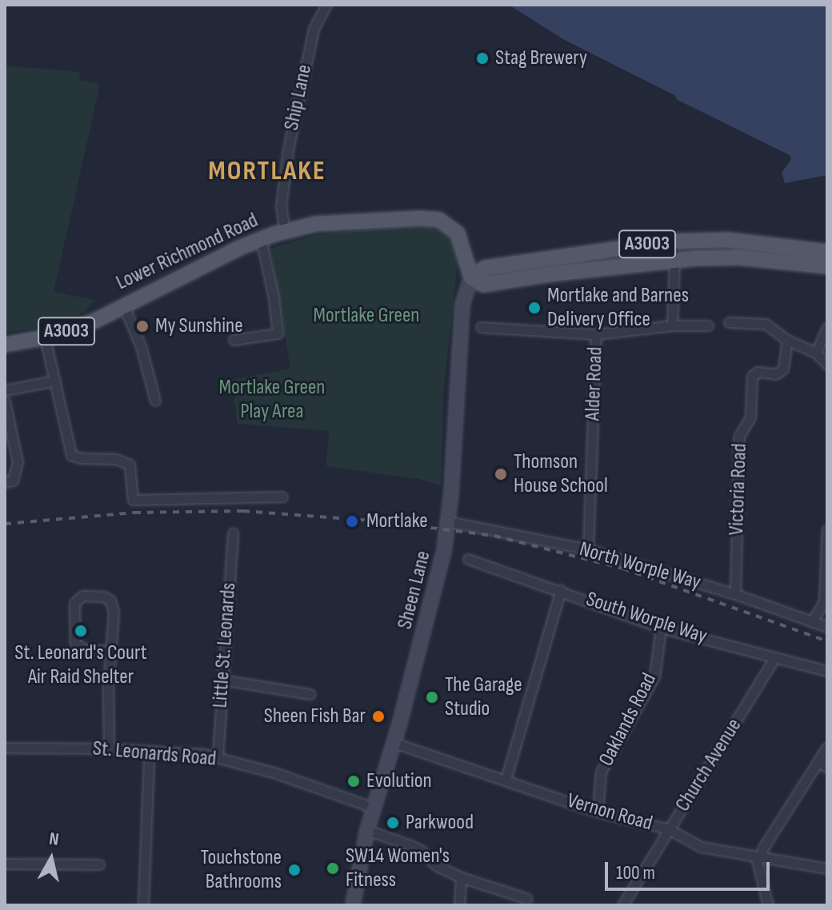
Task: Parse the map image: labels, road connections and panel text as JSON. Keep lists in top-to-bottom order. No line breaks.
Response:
{"streets":{"main road":["A3003","Lower Richmond Road","Sheen Lane"],"street":["Ship Lane","Alder Road","Victoria Road","North Worple Way","South Worple Way","Little St. Leonards","Oaklands Road","St. Leonards Road","Church Avenue","Vernon Road"]},"crossings":[["Ship Lane","Lower Richmond Road"],["A3003","Lower Richmond Road"],["A3003","Sheen Lane"],["Lower Richmond Road","Sheen Lane"],["Alder Road","North Worple Way"],["Victoria Road","North Worple Way"],["North Worple Way","Sheen Lane"],["Sheen Lane","St. Leonards Road"],["Sheen Lane","Vernon Road"],["South Worple Way","Oaklands Road"],["South Worple Way","Church Avenue"],["Little St. Leonards","St. Leonards Road"],["Oaklands Road","Vernon Road"],["Church Avenue","Vernon Road"]],"districts":["MORTLAKE"],"parks":["Mortlake Green","Mortlake Green Play Area"],"places":["Stag Brewery","Mortlake and Barnes Delivery Office","My Sunshine","Thomson House School","Mortlake","St. Leonard's Court Air Raid Shelter","The Garage Studio","Sheen Fish Bar","Evolution","Parkwood","SW14 Women's Fitness","Touchstone Bathrooms"],"scale_bar":"100 m","north":"top"}
